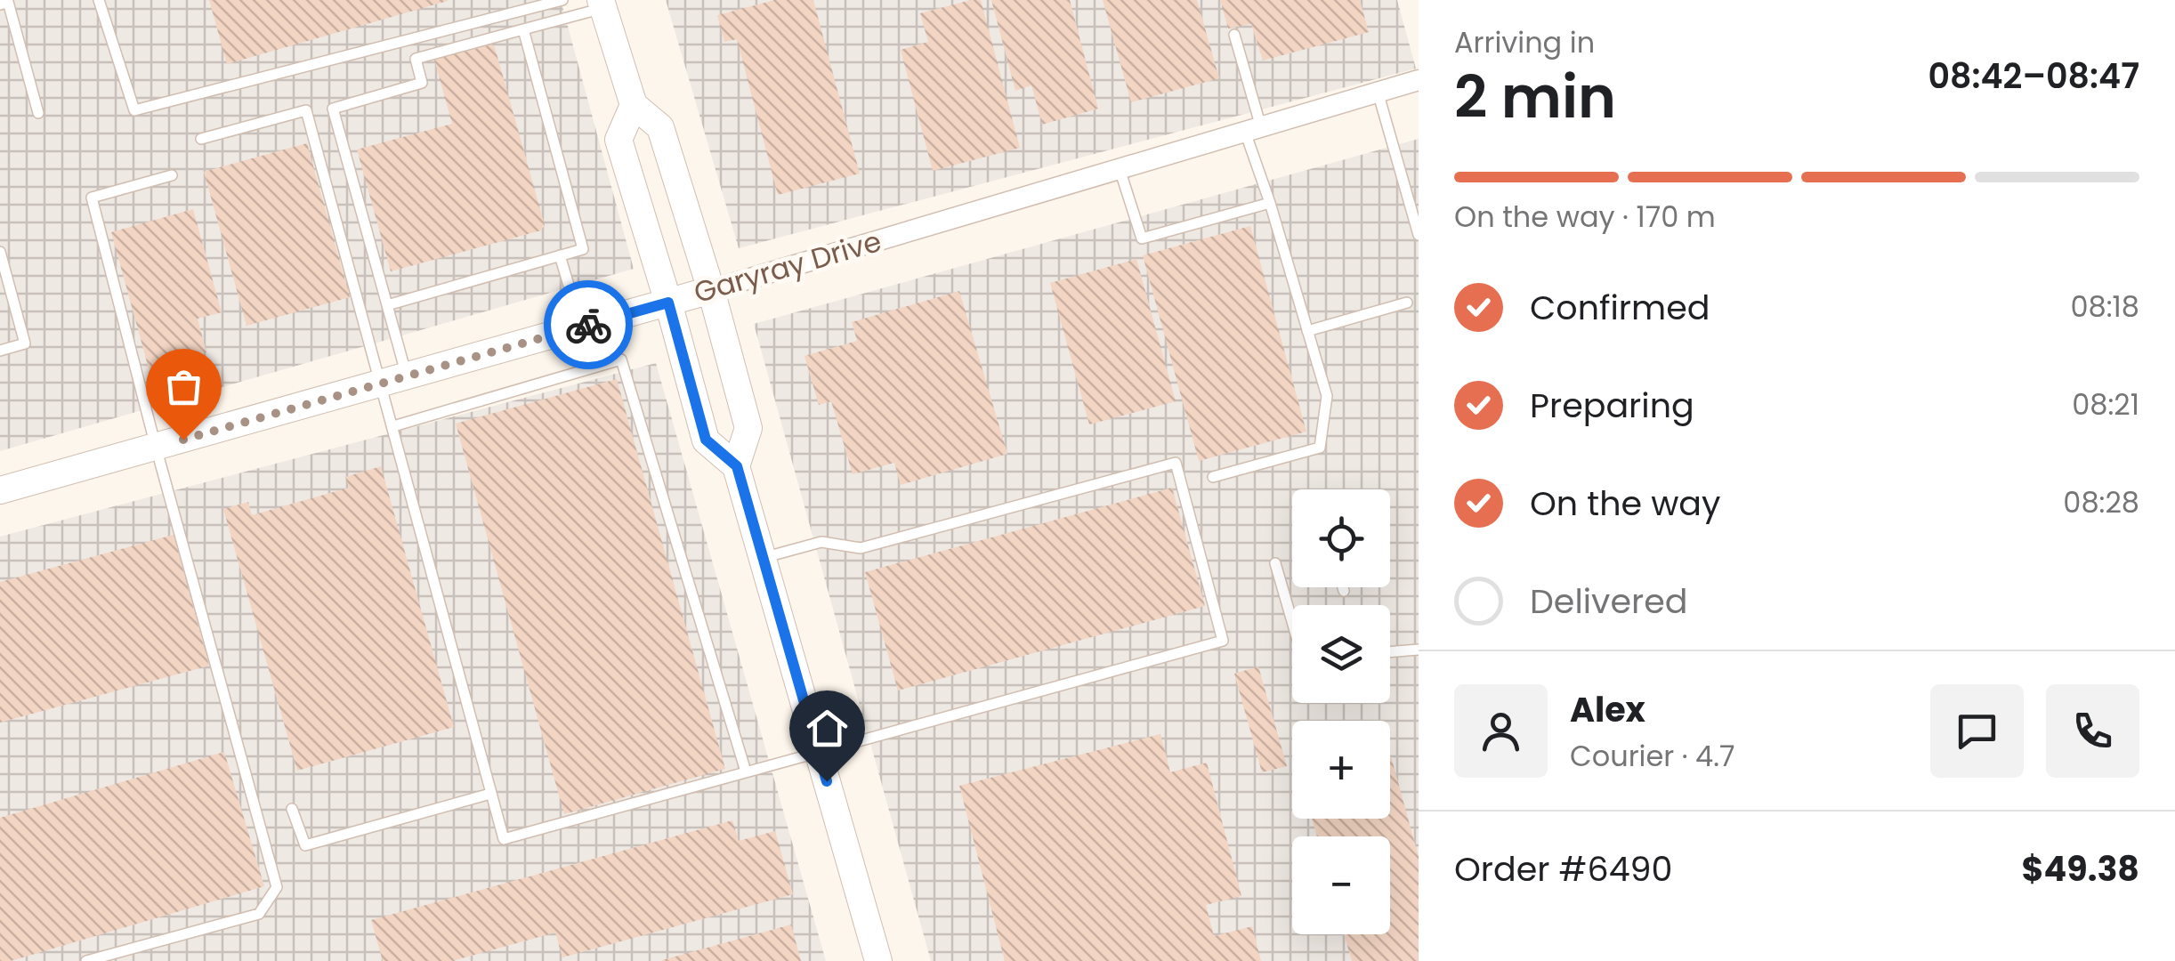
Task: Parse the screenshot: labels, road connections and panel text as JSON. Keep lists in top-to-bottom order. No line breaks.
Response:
{"streets":{"street":["Garyray Drive"]},"page":{"heading":["2 min","Arriving in","08:42–08:47"],"panel":["Alex","Courier · 4.7","Order #6490","$49.38"],"bar":"On the way · 170 m","list":[["Confirmed","08:18"],["Preparing","08:21"],["On the way","08:28"],"Delivered"],"map_buttons":["+","−"]}}
